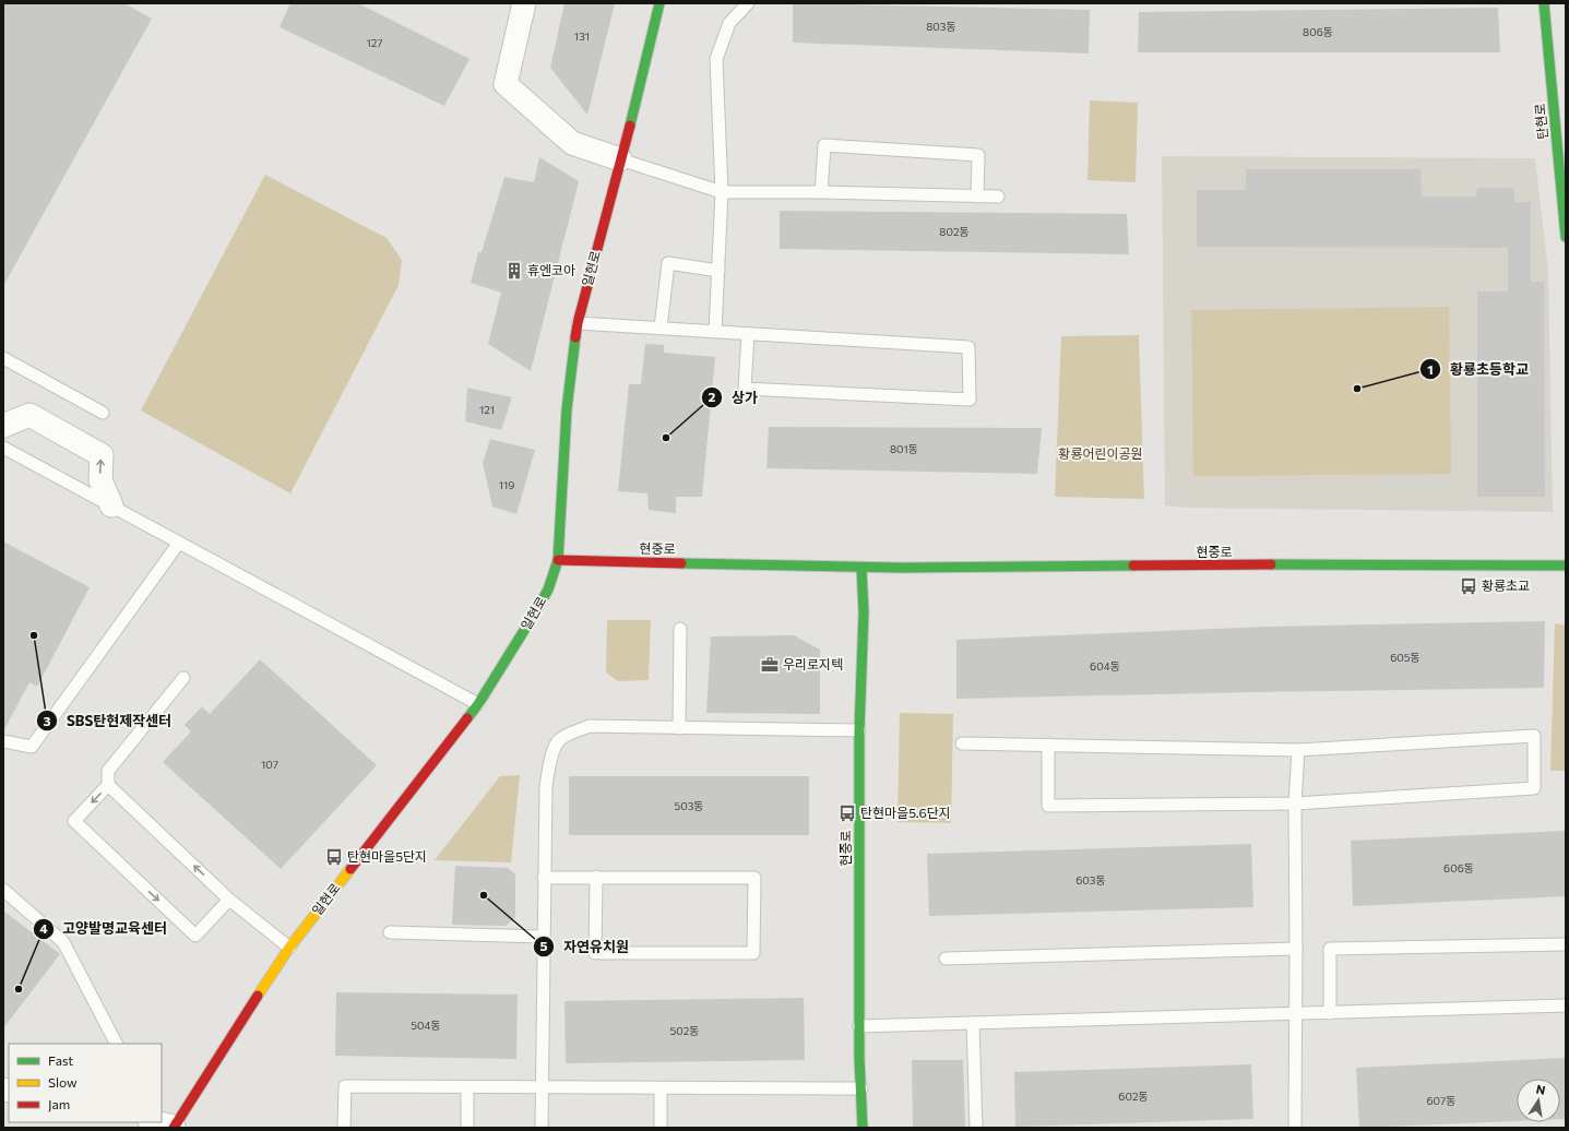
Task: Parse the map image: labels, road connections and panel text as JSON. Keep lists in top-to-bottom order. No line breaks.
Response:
{"streets":{"street":["탄현로","일현로","현중로"]},"crossings":[["일현로","현중로"]],"parks":["황룡어린이공원"],"places":{"building":["휴엔코아"],"other":["황룡초등학교","상가","SBS탄현제작센터","자연유치원","고양발명교육센터"],"bus stop":["황룡초교","탄현마을5.6단지","탄현마을5단지"],"office":["우리로지텍"]},"house_numbers":["803동","806동","131","127","802동","121","801동","119","605동","604동","107","503동","606동","603동","504동","502동","602동","607동"],"legend":["Fast","Slow","Jam"],"north":"top"}
